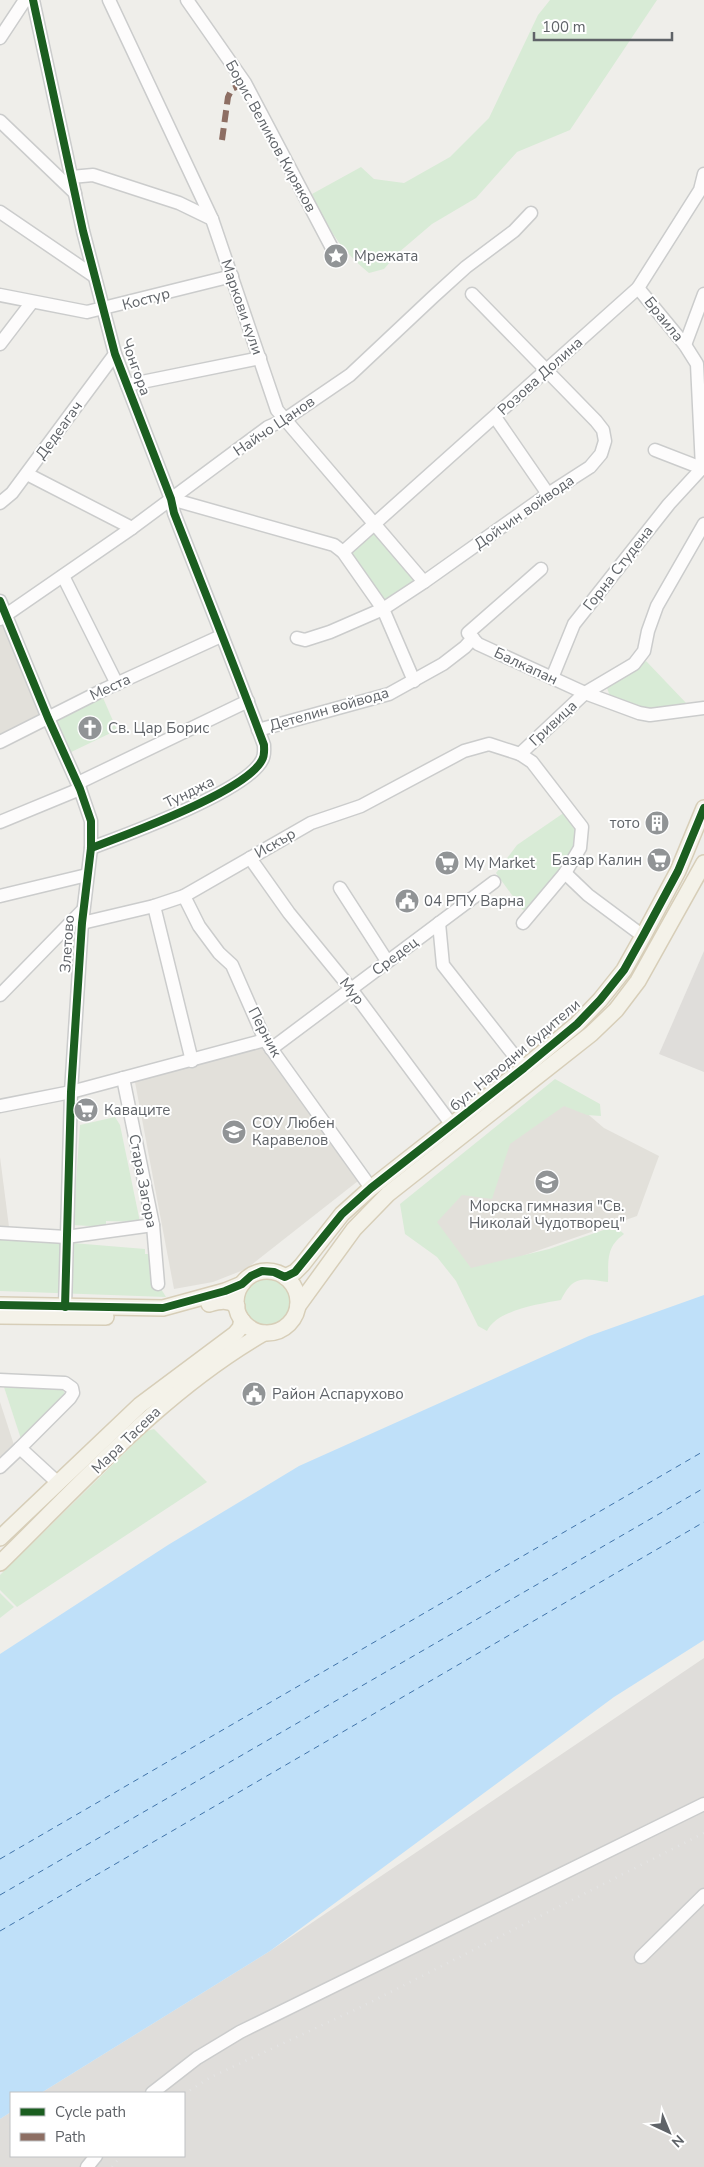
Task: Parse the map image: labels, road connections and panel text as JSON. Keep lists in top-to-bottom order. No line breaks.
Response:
{"streets":{"main road":["бул. Народни будители","Мара Тасева"],"street":["Борис Великов Киряков","Костур","Маркови кули","Браила","Чонгора","Розова Долина","Найчо Цанов","Дедеагач","Дойчин войвода","Горна Студена","Балкапан","Места","Детелин войвода","Гривица","Тунджа","Искър","Злетово","Средец","Мур","Перник","Стара Загора"]},"crossings":[["Костур","Маркови кули"],["Костур","Чонгора"],["Маркови кули","Розова Долина"],["Маркови кули","Найчо Цанов"],["Маркови кули","Дойчин войвода"],["Браила","Розова Долина"],["Браила","Горна Студена"],["Чонгора","Найчо Цанов"],["Чонгора","Дедеагач"],["Чонгора","Места"],["Чонгора","Детелин войвода"],["Чонгора","Тунджа"],["Розова Долина","Дойчин войвода"],["Найчо Цанов","Злетово"],["Горна Студена","Балкапан"],["Балкапан","Детелин войвода"],["Балкапан","Гривица"],["Места","Злетово"],["Детелин войвода","Тунджа"],["Гривица","Искър"],["Тунджа","Злетово"],["Искър","Злетово"],["Искър","Мур"],["Искър","Перник"],["Средец","Мур"],["Средец","Перник"],["Мур","бул. Народни будители"],["Перник","бул. Народни будители"],["бул. Народни будители","Мара Тасева"]],"places":{"place":["Мрежата"],"church":["Св. Цар Борис"],"building":["тото"],"supermarket":["Базар Калин","My Market","Каваците"],"public building":["04 РПУ Варна","Район Аспарухово"],"school or university":["СОУ Любен Каравелов","Морска гимназия \"Св. Николай Чудотворец\""]},"legend":["Cycle path","Path"],"scale_bar":"100 m","north":"bottom right"}
